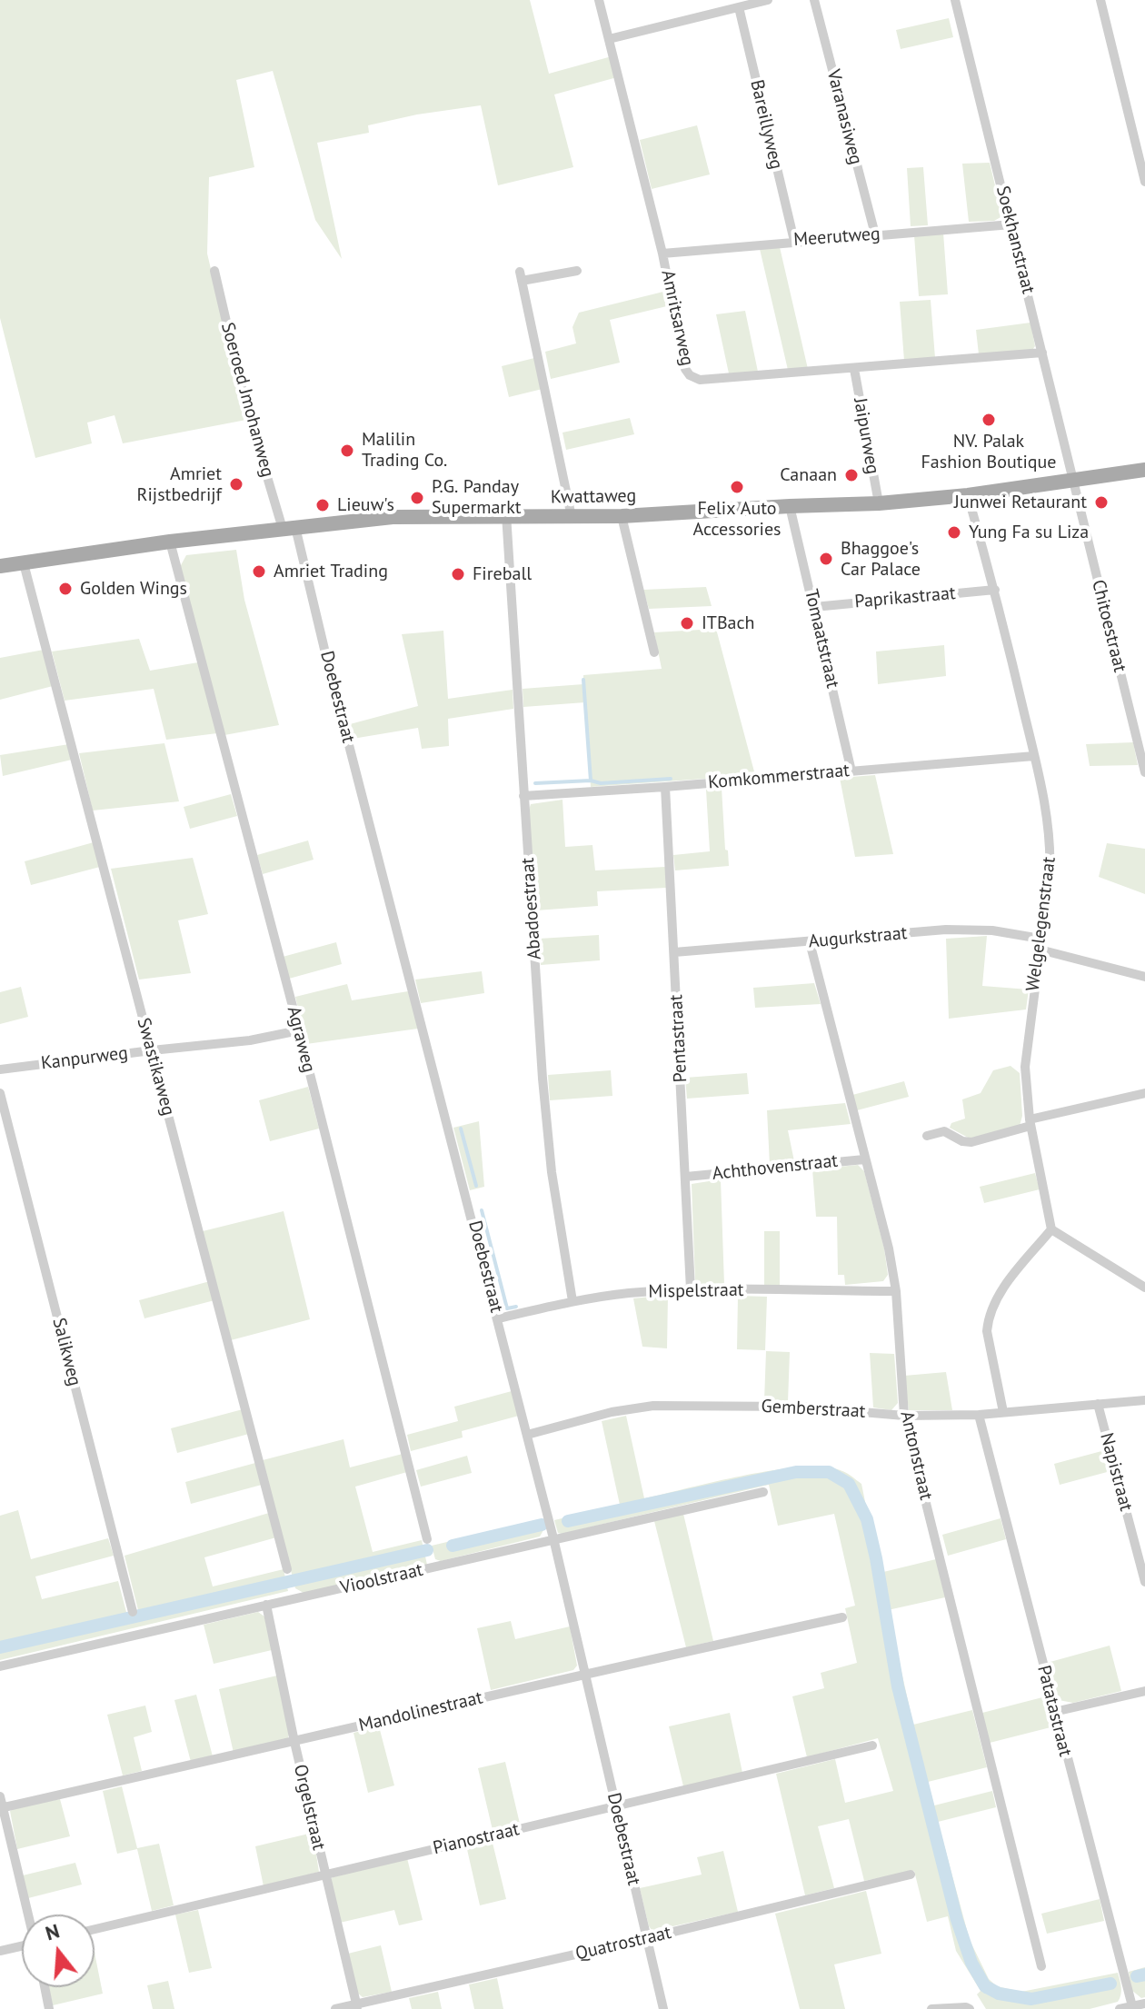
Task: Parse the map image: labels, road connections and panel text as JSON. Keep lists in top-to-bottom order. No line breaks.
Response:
{"streets":{"main road":["Kwattaweg"],"street":["Varanasiweg","Bareillyweg","Meerutweg","Soekhanstraat","Amritsarweg","Soeroed Jmohanweg","Jaipurweg","Paprikastraat","Chitoestraat","Tomaatstraat","Doebestraat","Komkommerstraat","Abadoestraat","Welgelegenstraat","Augurkstraat","Pentastraat","Agraweg","Kanpurweg","Swastikaweg","Achthovenstraat","Mispelstraat","Salikweg","Gemberstraat","Antonstraat","Napistraat","Vioolstraat","Patatastraat","Mandolinestraat","Orgelstraat","Pianostraat","Quatrostraat"]},"crossings":[["Varanasiweg","Meerutweg"],["Bareillyweg","Meerutweg"],["Meerutweg","Soekhanstraat"],["Meerutweg","Amritsarweg"],["Soekhanstraat","Amritsarweg"],["Soekhanstraat","Kwattaweg"],["Soekhanstraat","Chitoestraat"],["Amritsarweg","Jaipurweg"],["Soeroed Jmohanweg","Kwattaweg"],["Soeroed Jmohanweg","Doebestraat"],["Jaipurweg","Kwattaweg"],["Kwattaweg","Chitoestraat"],["Kwattaweg","Tomaatstraat"],["Kwattaweg","Doebestraat"],["Kwattaweg","Abadoestraat"],["Kwattaweg","Welgelegenstraat"],["Kwattaweg","Agraweg"],["Kwattaweg","Swastikaweg"],["Paprikastraat","Tomaatstraat"],["Paprikastraat","Welgelegenstraat"],["Tomaatstraat","Komkommerstraat"],["Doebestraat","Mispelstraat"],["Doebestraat","Gemberstraat"],["Doebestraat","Vioolstraat"],["Doebestraat","Mandolinestraat"],["Doebestraat","Pianostraat"],["Doebestraat","Quatrostraat"],["Komkommerstraat","Abadoestraat"],["Komkommerstraat","Welgelegenstraat"],["Komkommerstraat","Pentastraat"],["Abadoestraat","Mispelstraat"],["Welgelegenstraat","Augurkstraat"],["Augurkstraat","Pentastraat"],["Augurkstraat","Antonstraat"],["Pentastraat","Achthovenstraat"],["Pentastraat","Mispelstraat"],["Agraweg","Kanpurweg"],["Kanpurweg","Swastikaweg"],["Achthovenstraat","Antonstraat"],["Mispelstraat","Antonstraat"],["Gemberstraat","Antonstraat"],["Gemberstraat","Napistraat"],["Gemberstraat","Patatastraat"],["Vioolstraat","Orgelstraat"],["Mandolinestraat","Orgelstraat"],["Orgelstraat","Pianostraat"],["Orgelstraat","Quatrostraat"]],"places":["NV. Palak Fashion Boutique","Malilin Trading Co.","Canaan","Amriet Rijstbedrijf","Felix Auto Accessories","P.G. Panday Supermarkt","Junwei Retaurant","Lieuw's","Yung Fa su Liza","Bhaggoe's Car Palace","Amriet Trading","Fireball","Golden Wings","ITBach"],"north":"top"}
